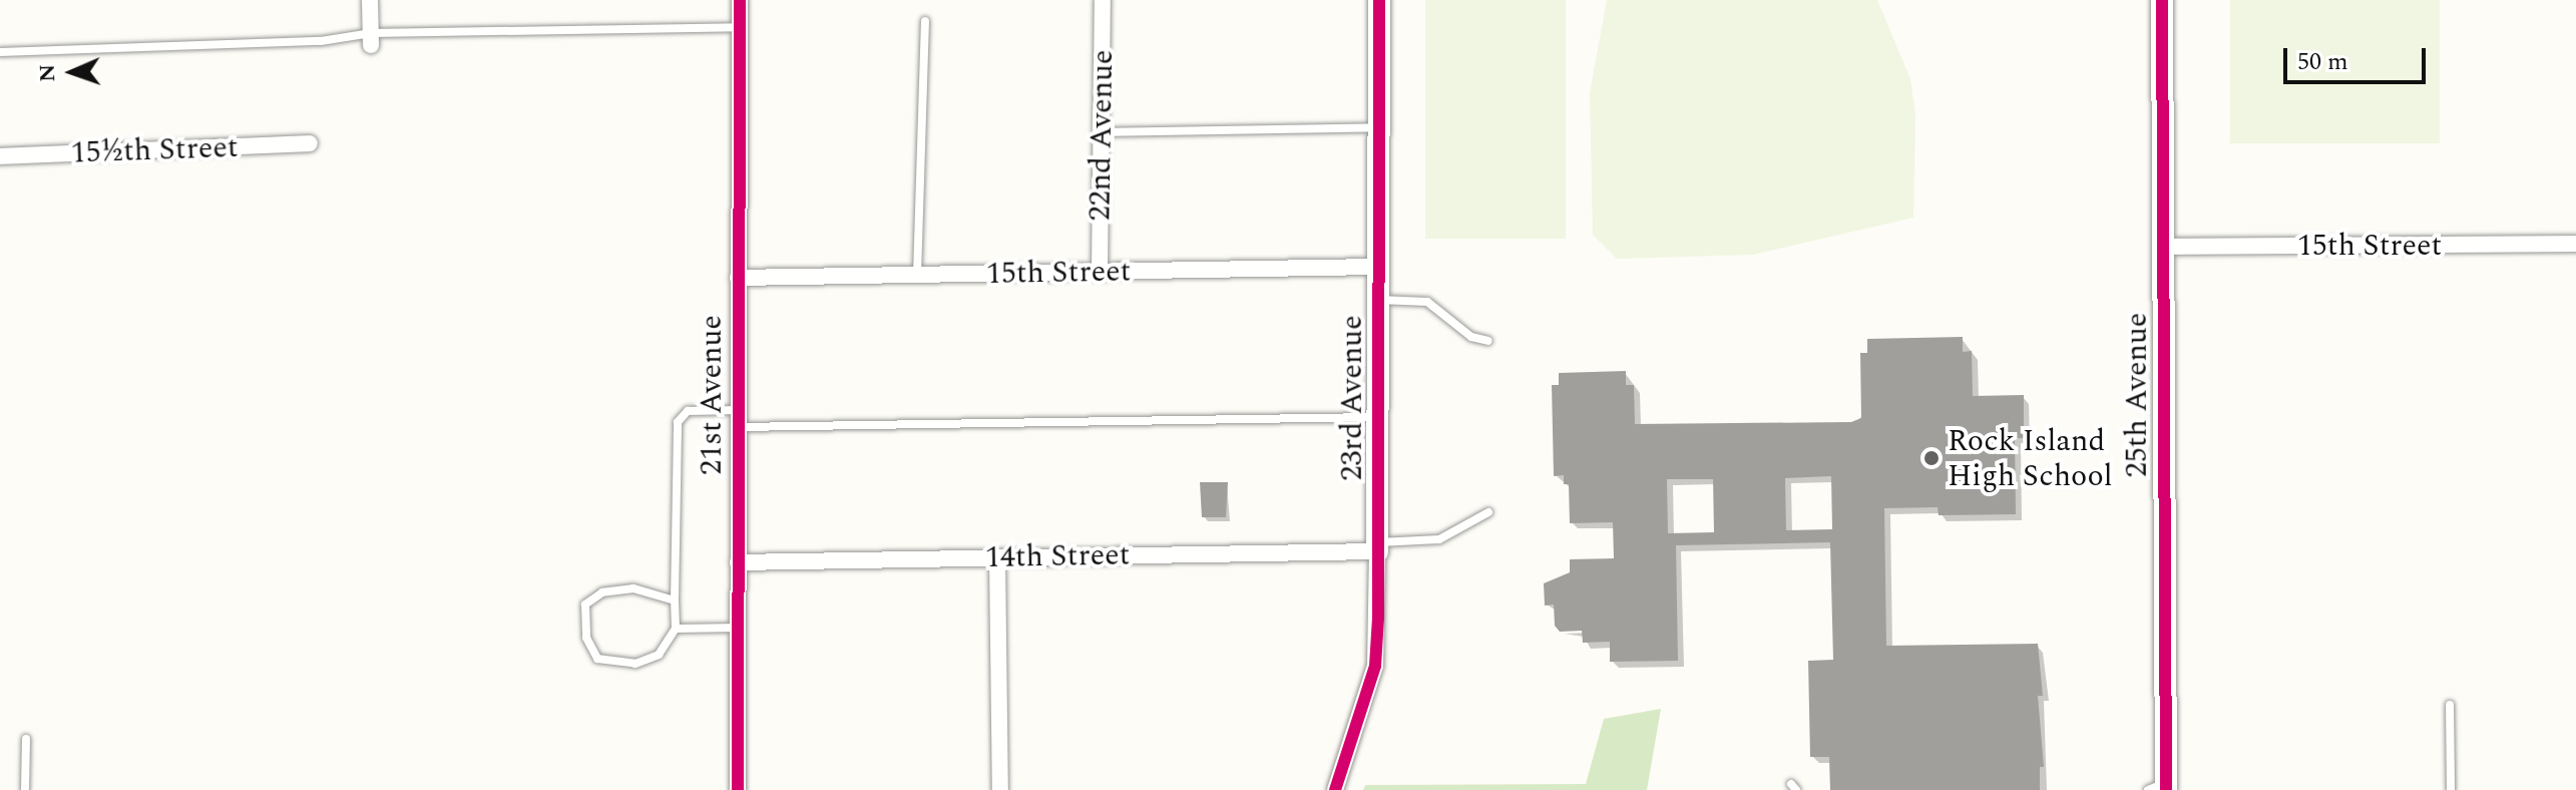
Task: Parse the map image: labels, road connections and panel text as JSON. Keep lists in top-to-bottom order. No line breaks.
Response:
{"streets":{"street":["22nd Avenue","15½th Street","15th Street","21st Avenue","25th Avenue","23rd Avenue","14th Street"]},"crossings":[["22nd Avenue","15th Street"],["15th Street","21st Avenue"],["15th Street","25th Avenue"],["15th Street","23rd Avenue"],["21st Avenue","14th Street"],["23rd Avenue","14th Street"]],"places":["Rock Island High School"],"scale_bar":"50 m","north":"left"}
